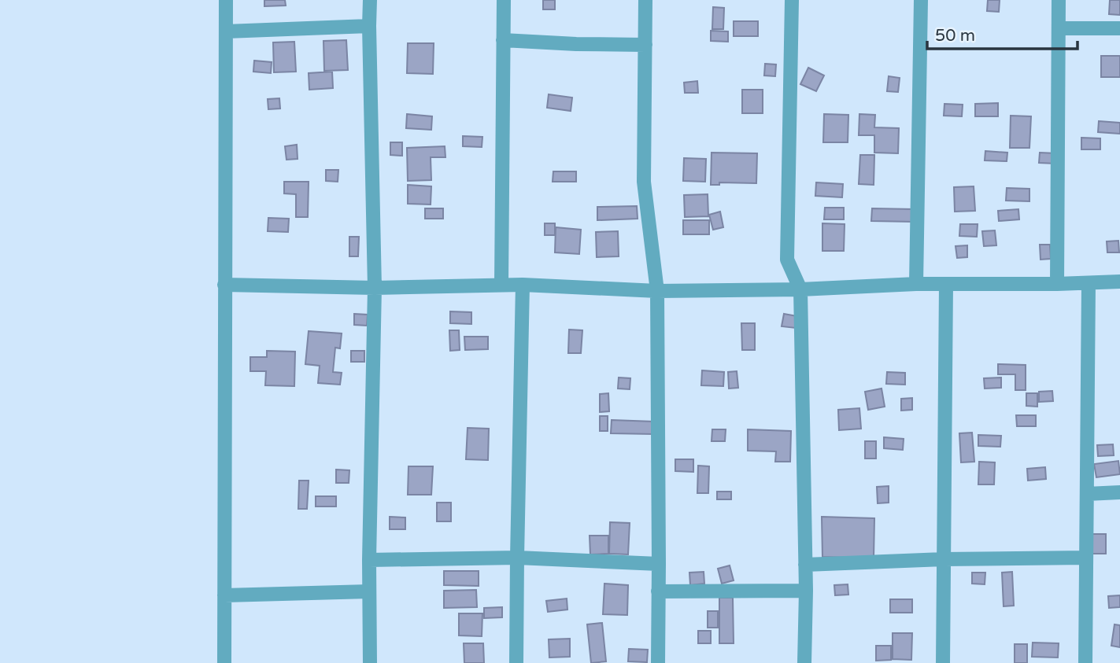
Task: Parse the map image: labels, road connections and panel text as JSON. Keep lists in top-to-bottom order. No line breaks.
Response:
{"scale_bar":"50 m"}
